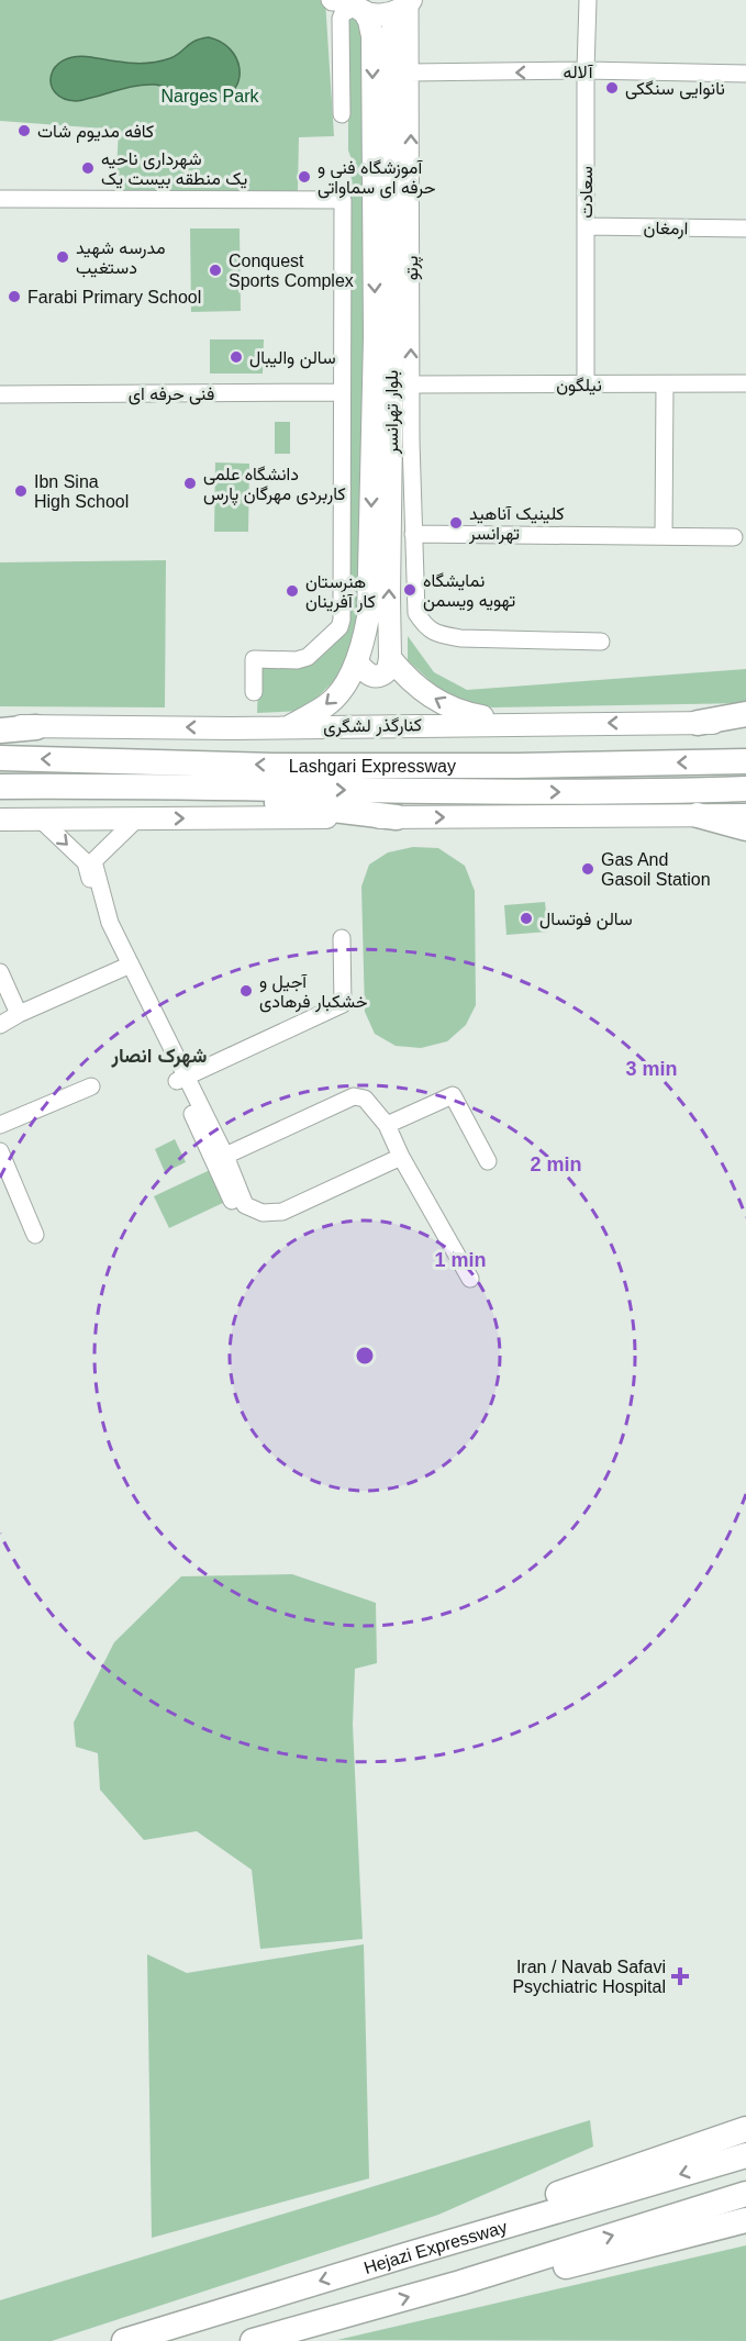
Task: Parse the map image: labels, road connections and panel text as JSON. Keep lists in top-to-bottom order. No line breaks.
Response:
{"streets":{"highway":["Lashgari Expressway","Hejazi Expressway"],"main road":["بلوار تهرانسر","کنارگذر لشگری"],"street":["آلاله","سعادت","ارمغان","پرتو","نیلگون","فنی حرفه ای"]},"crossings":[["آلاله","سعادت"],["آلاله","پرتو"],["سعادت","ارمغان"],["سعادت","نیلگون"],["پرتو","نیلگون"],["پرتو","بلوار تهرانسر"],["بلوار تهرانسر","کنارگذر لشگری"]],"one_way":["آلاله","پرتو"],"districts":["شهرک انصار"],"parks":["Narges Park"],"places":{"other":["نانوایی سنگکی","کافه مدیوم شات","شهرداری ناحیه یک منطقه بیست یک","آموزشگاه فنی و حرفه ای سماواتی","مدرسه شهید دستغیب","Conquest Sports Complex","Farabi Primary School","سالن والیبال","دانشگاه علمی کاربردی مهرگان پارس","Ibn Sina High School","کلینیک آناهید تهرانسر","نمایشگاه تهویه ویسمن","هنرستان کار آفرینان","Gas And Gasoil Station","سالن فوتسال","آجیل و خشکبار فرهادی"],"health":["Iran / Navab Safavi Psychiatric Hospital"]},"rings":["3 min","2 min","1 min"]}
